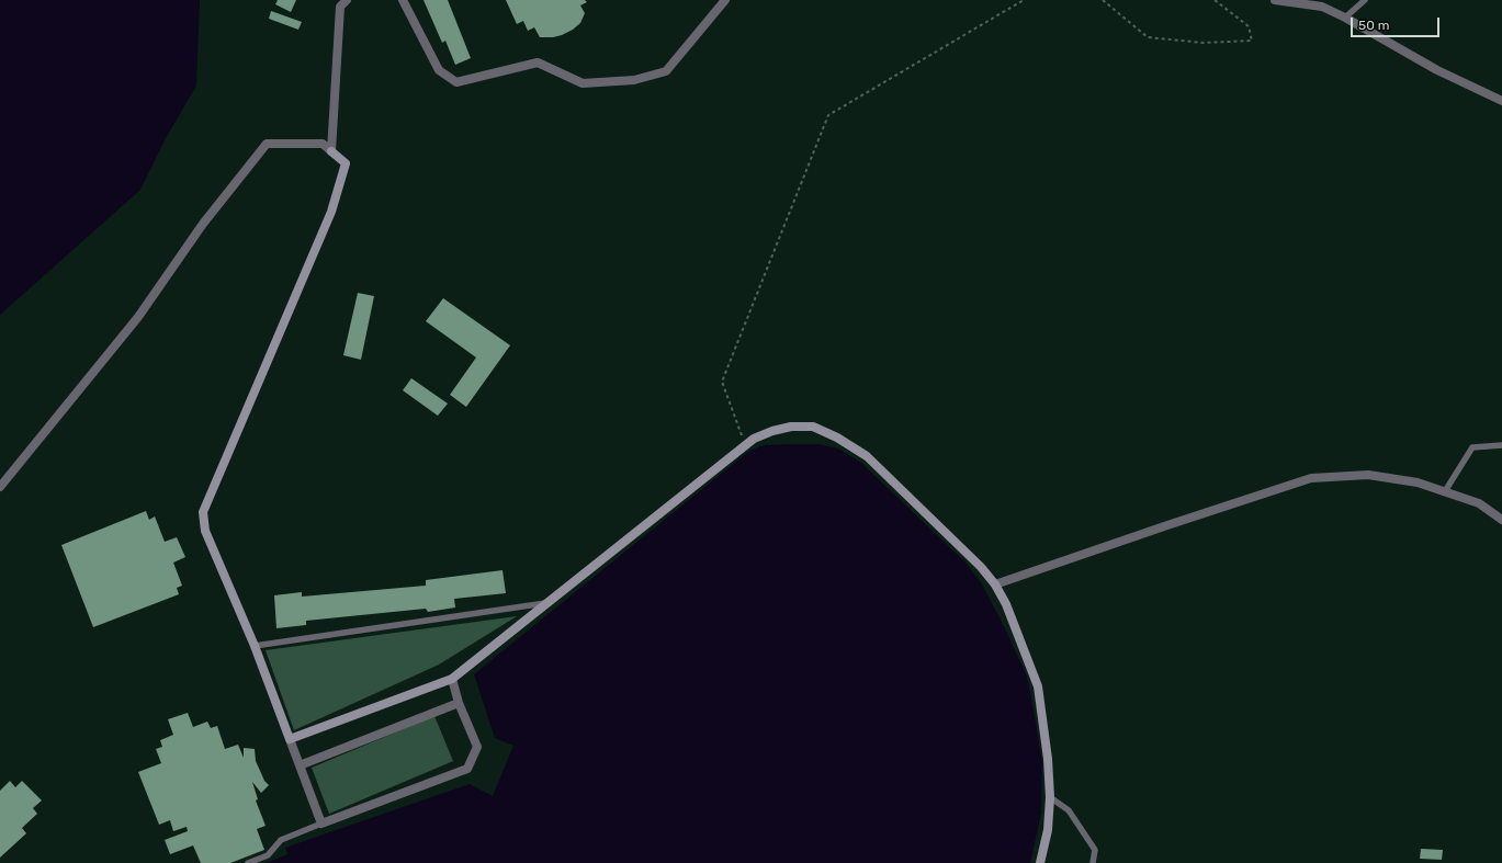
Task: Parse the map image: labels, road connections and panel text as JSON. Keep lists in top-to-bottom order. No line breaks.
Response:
{"scale_bar":"50 m"}
